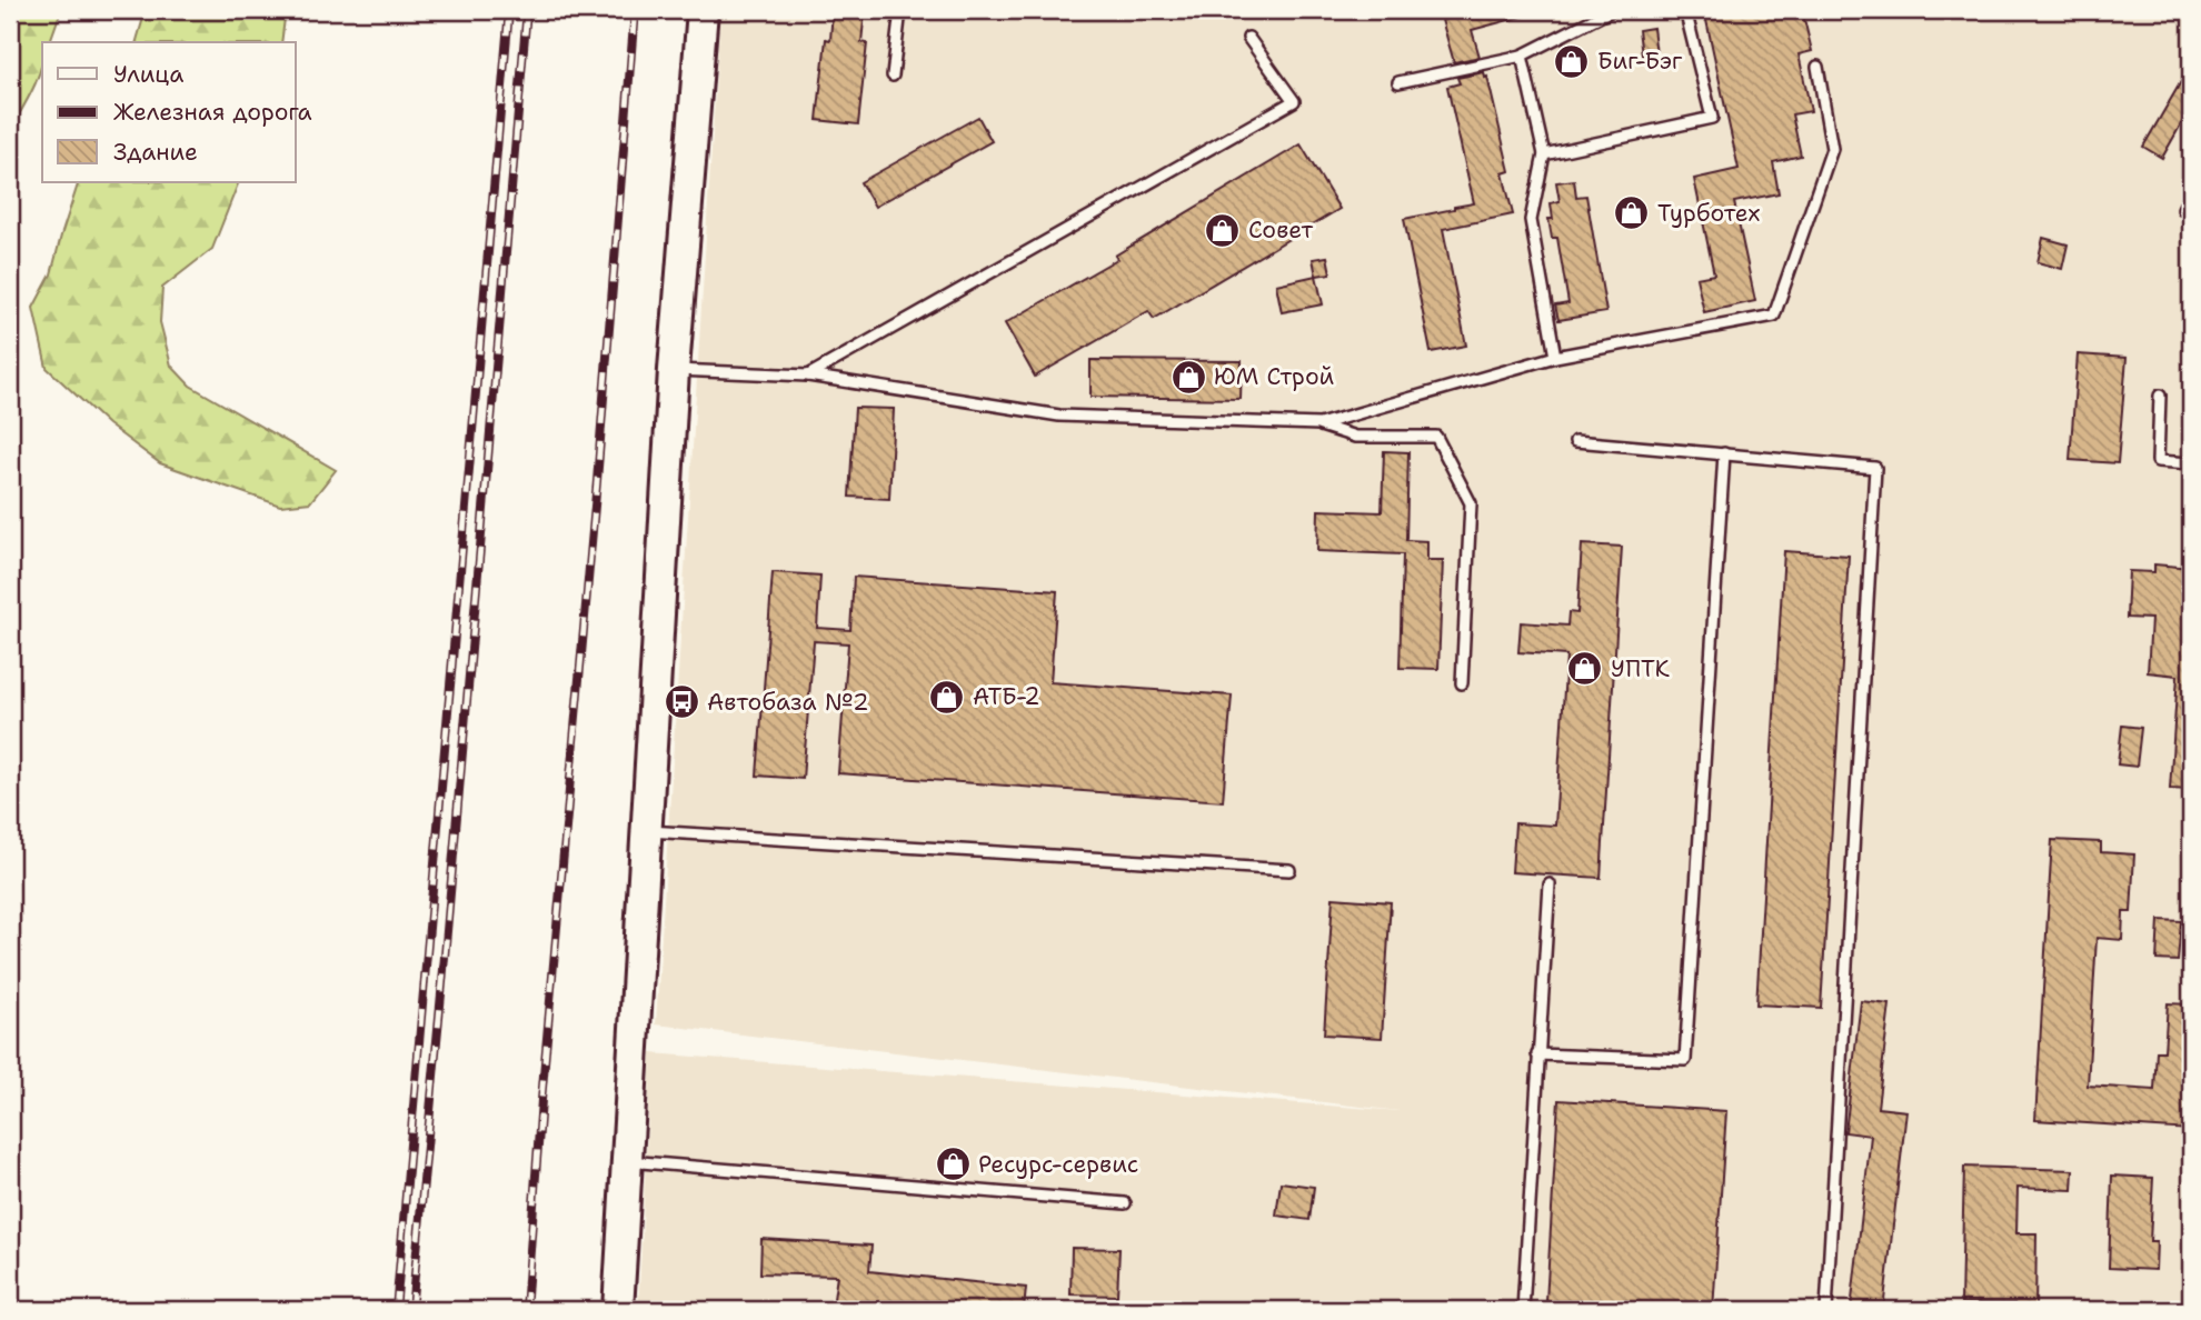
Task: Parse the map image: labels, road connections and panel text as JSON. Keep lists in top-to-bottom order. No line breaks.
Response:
{"places":{"shop":["Биг-Бэг","Турботех","Совет","ЮМ Строй","УПТК","АТБ-2","Ресурс-сервис"],"bus stop":["Автобаза №2"]},"legend":["Улица","Железная дорога","Здание"]}
